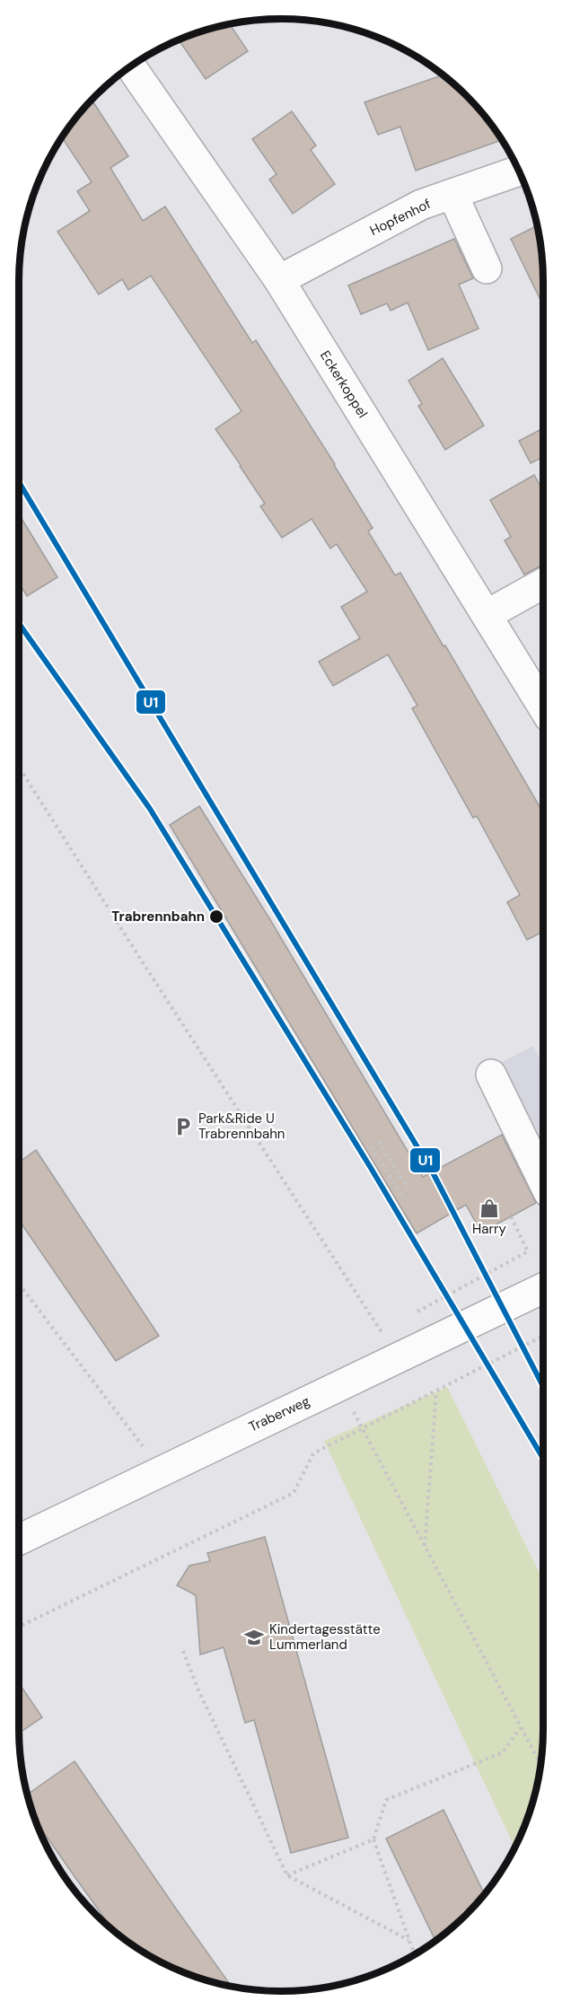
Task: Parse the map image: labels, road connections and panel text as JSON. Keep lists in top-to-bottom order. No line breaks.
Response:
{"streets":{"street":["Hopfenhof","Eckerkoppel","Traberweg"]},"crossings":[["Hopfenhof","Eckerkoppel"]],"places":{"other":["Trabrennbahn"],"parking":["Park&Ride U Trabrennbahn"],"shop":["Harry"],"school or university":["Kindertagesstätte Lummerland"]},"lines":["transit line U1"]}
